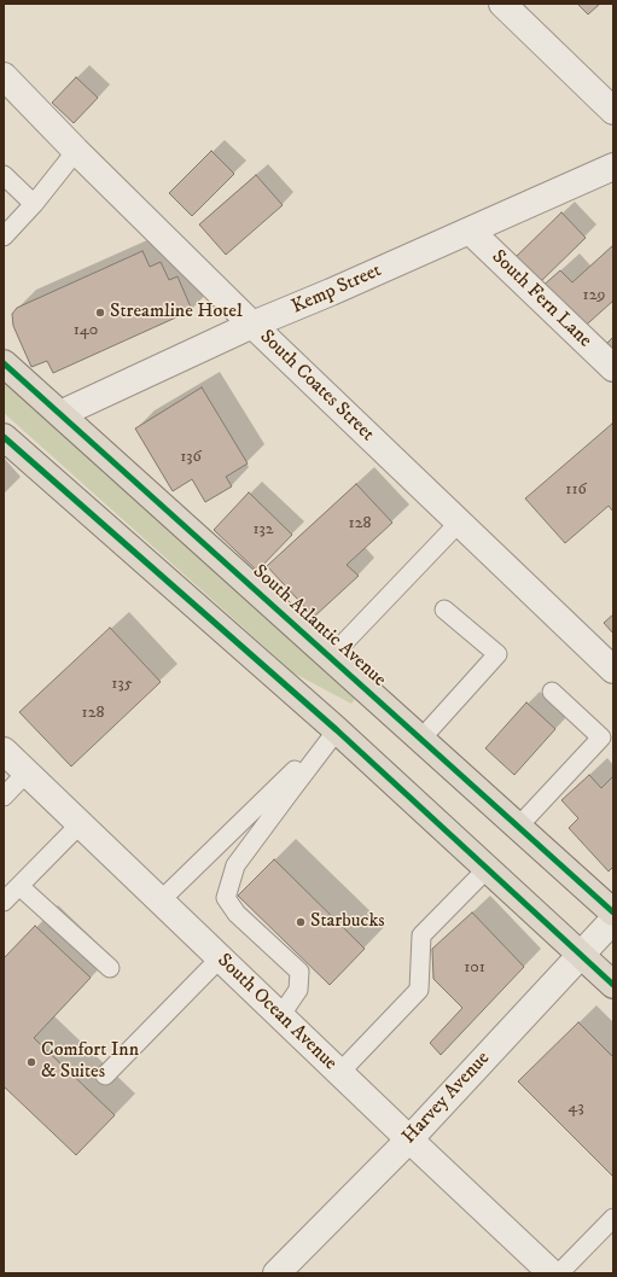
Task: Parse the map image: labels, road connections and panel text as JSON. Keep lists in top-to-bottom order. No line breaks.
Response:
{"streets":{"main road":["South Atlantic Avenue"],"street":["Kemp Street","South Fern Lane","South Coates Street","South Ocean Avenue","Harvey Avenue"]},"crossings":[["Kemp Street","South Fern Lane"],["Kemp Street","South Coates Street"],["Kemp Street","South Atlantic Avenue"],["South Ocean Avenue","Harvey Avenue"]],"places":["Streamline Hotel","Starbucks","Comfort Inn & Suites"],"house_numbers":["129","140","136","116","128","132","135","128","101","43"]}
